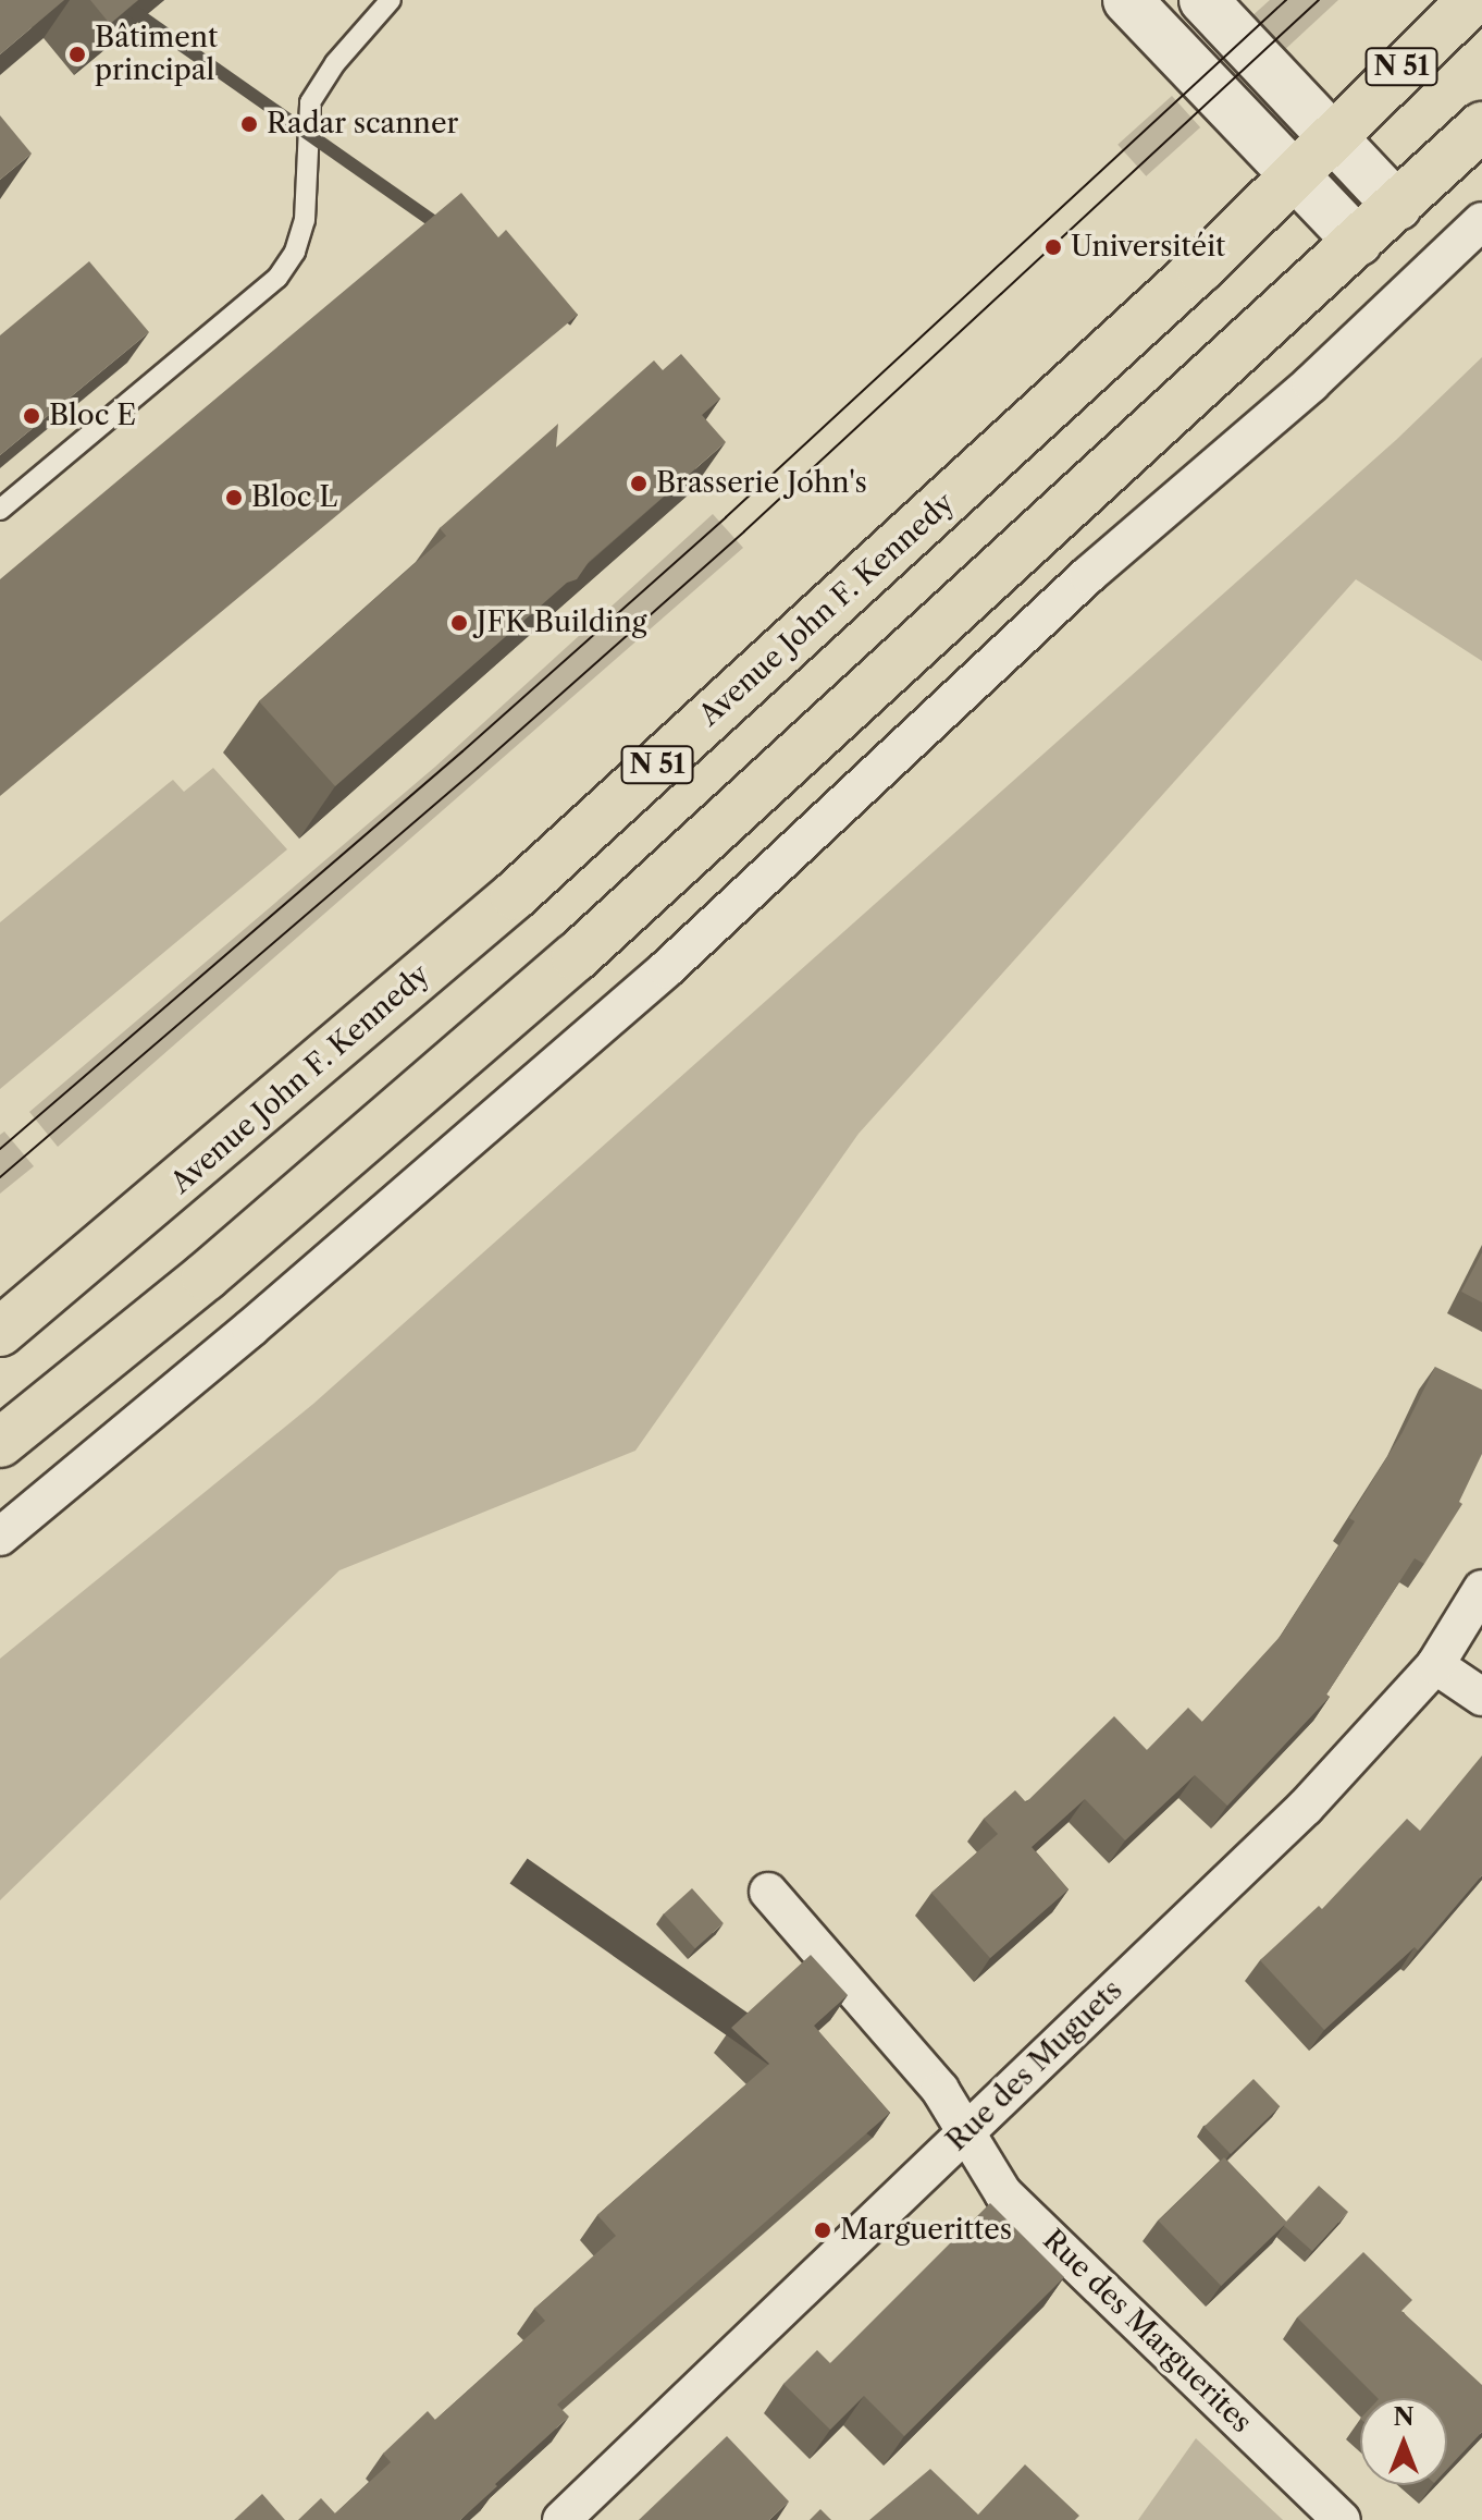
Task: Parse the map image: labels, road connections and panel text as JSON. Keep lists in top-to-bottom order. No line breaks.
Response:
{"streets":{"main road":["N 51","Avenue John F. Kennedy"],"street":["Rue des Muguets","Rue des Marguerites"]},"crossings":[["Rue des Muguets","Rue des Marguerites"]],"places":["Bâtiment principal","Radar scanner","Universitéit","Bloc E","Brasserie John's","Bloc L","JFK Building","Marguerittes"],"north":"top"}
